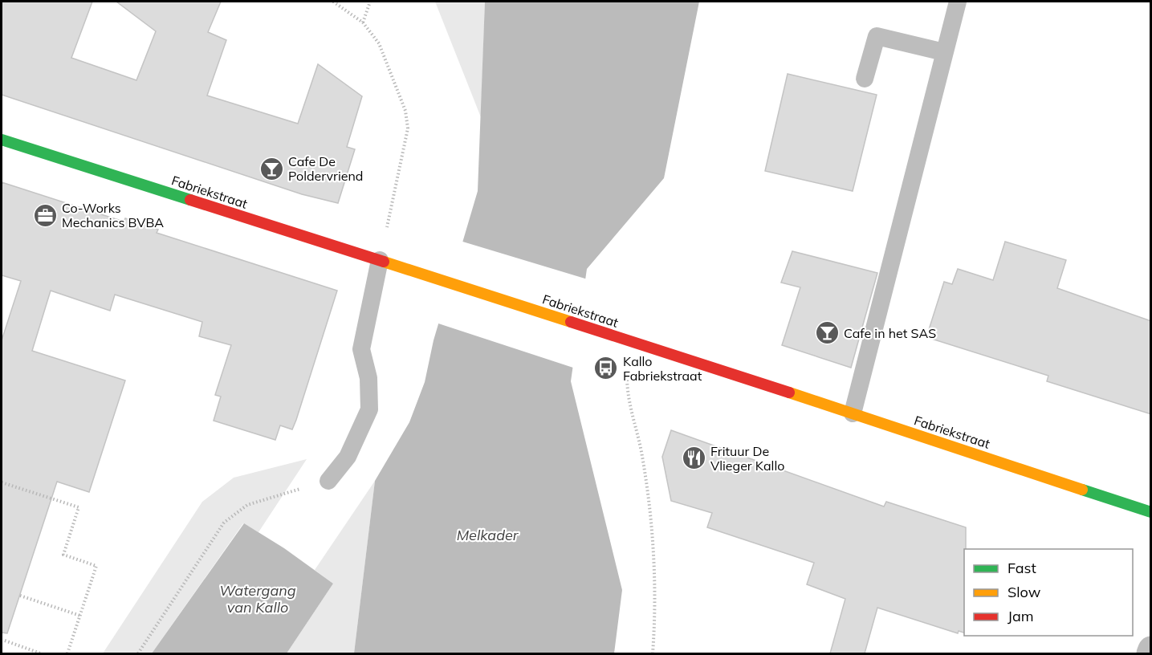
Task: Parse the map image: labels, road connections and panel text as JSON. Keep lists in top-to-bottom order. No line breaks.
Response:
{"streets":{"main road":["Fabriekstraat"]},"water":["Melkader","Watergang van Kallo"],"places":{"bar":["Cafe De Poldervriend","Cafe in het SAS"],"office":["Co-Works Mechanics BVBA"],"bus stop":["Kallo Fabriekstraat"],"restaurant":["Frituur De Vlieger Kallo"]},"legend":["Fast","Slow","Jam"]}
